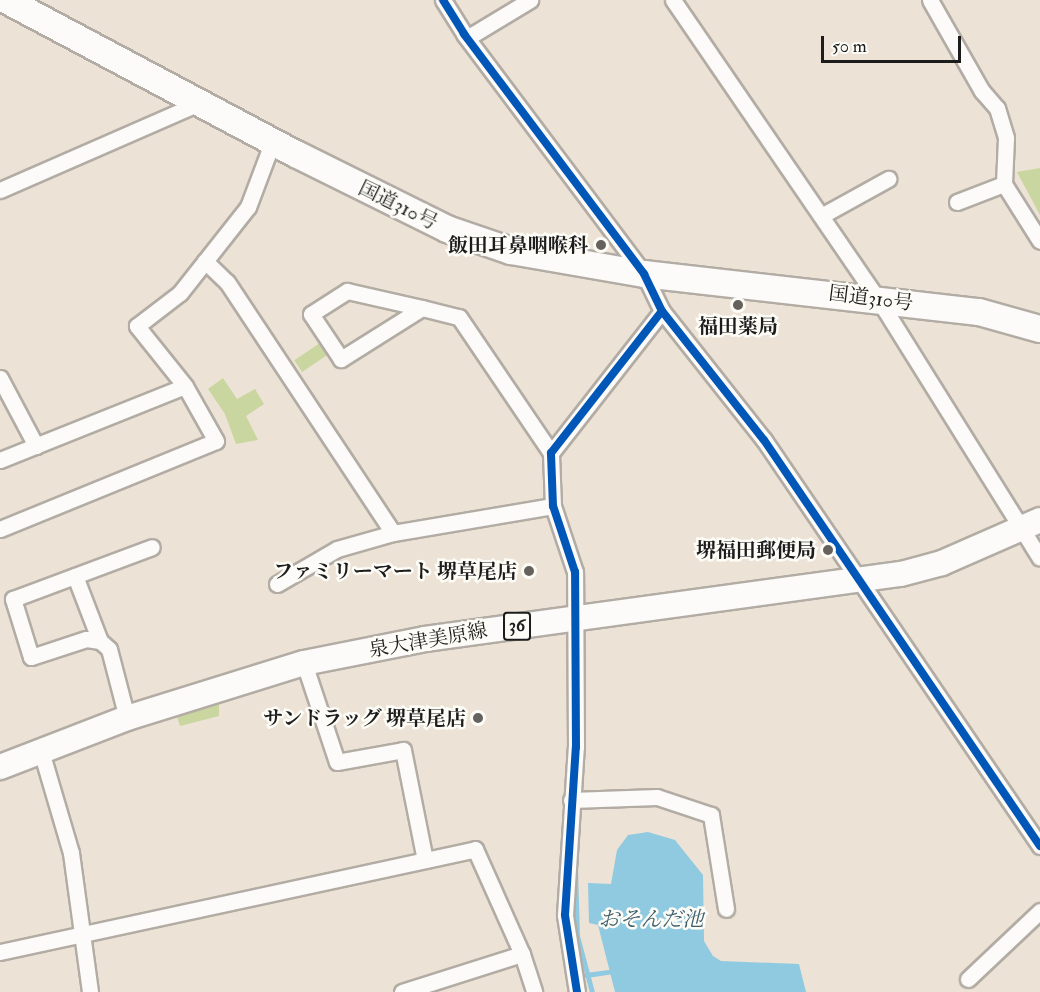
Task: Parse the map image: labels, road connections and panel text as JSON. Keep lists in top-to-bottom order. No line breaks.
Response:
{"streets":{"highway":["国道310号"],"main road":["36","泉大津美原線"]},"water":["おそんだ池"],"places":["飯田耳鼻咽喉科","福田薬局","堺福田郵便局","ファミリーマート 堺草尾店","サンドラッグ 堺草尾店"],"scale_bar":"50 m"}
